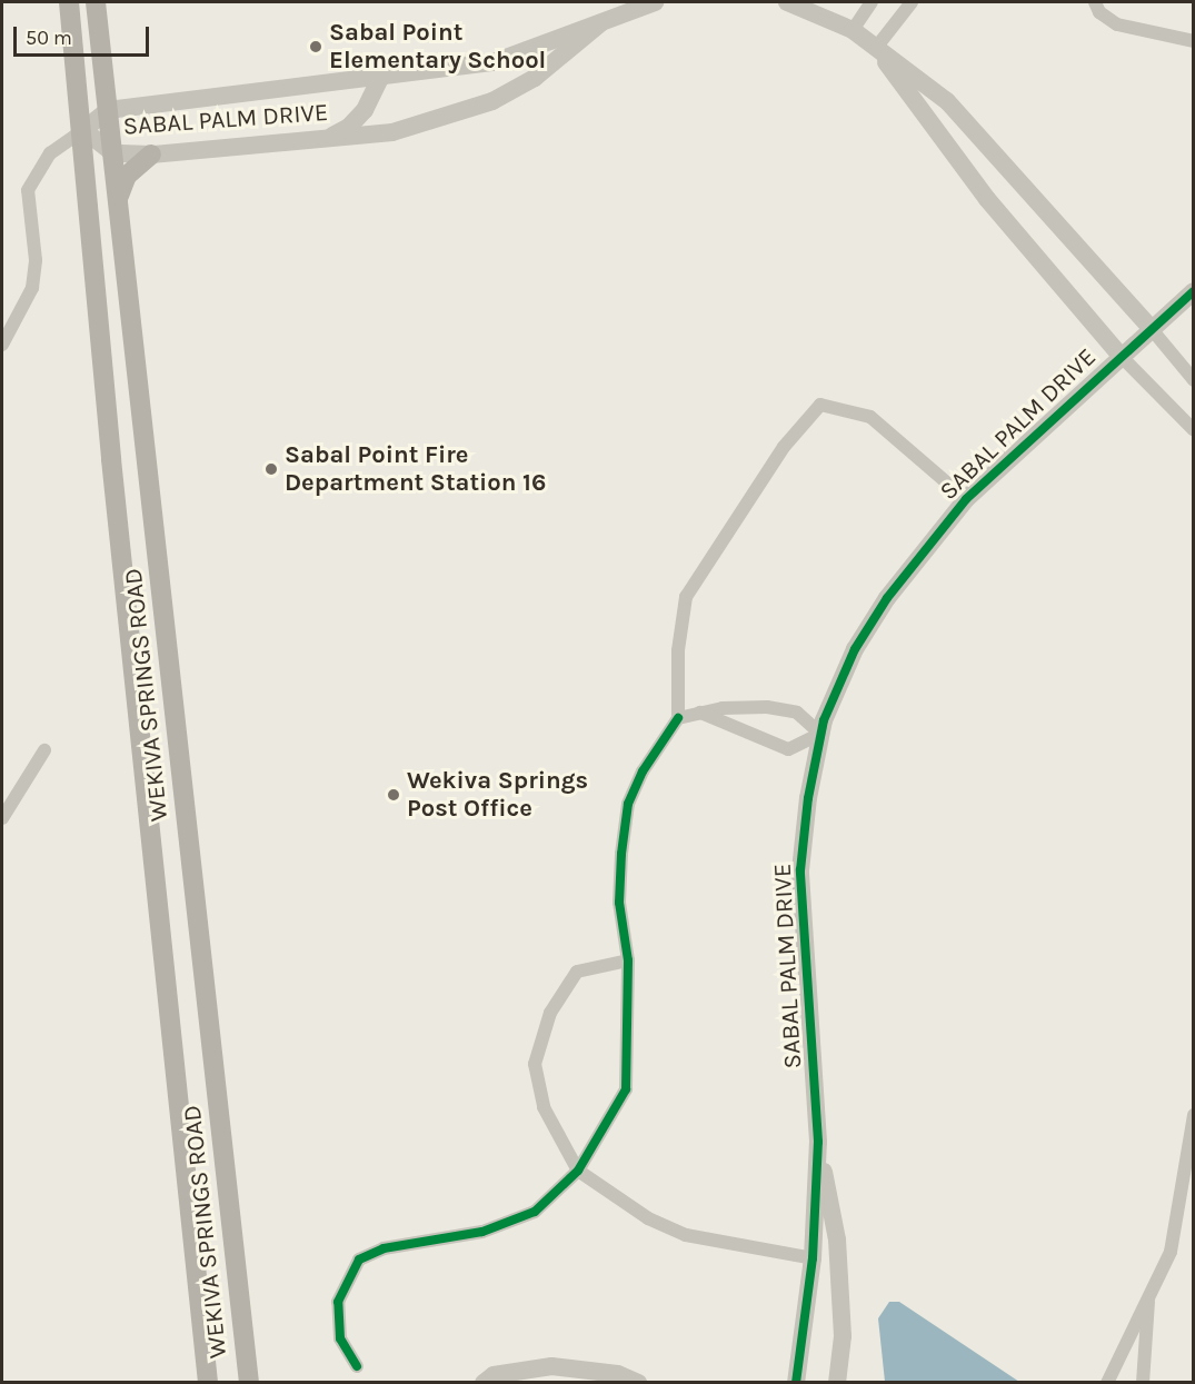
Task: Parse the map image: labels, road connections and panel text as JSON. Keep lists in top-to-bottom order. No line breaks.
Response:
{"streets":{"main road":["WEKIVA SPRINGS ROAD"],"street":["SABAL PALM DRIVE"]},"crossings":[["SABAL PALM DRIVE","WEKIVA SPRINGS ROAD"]],"places":["Sabal Point Elementary School","Sabal Point Fire Department Station 16","Wekiva Springs Post Office"],"scale_bar":"50 m"}
